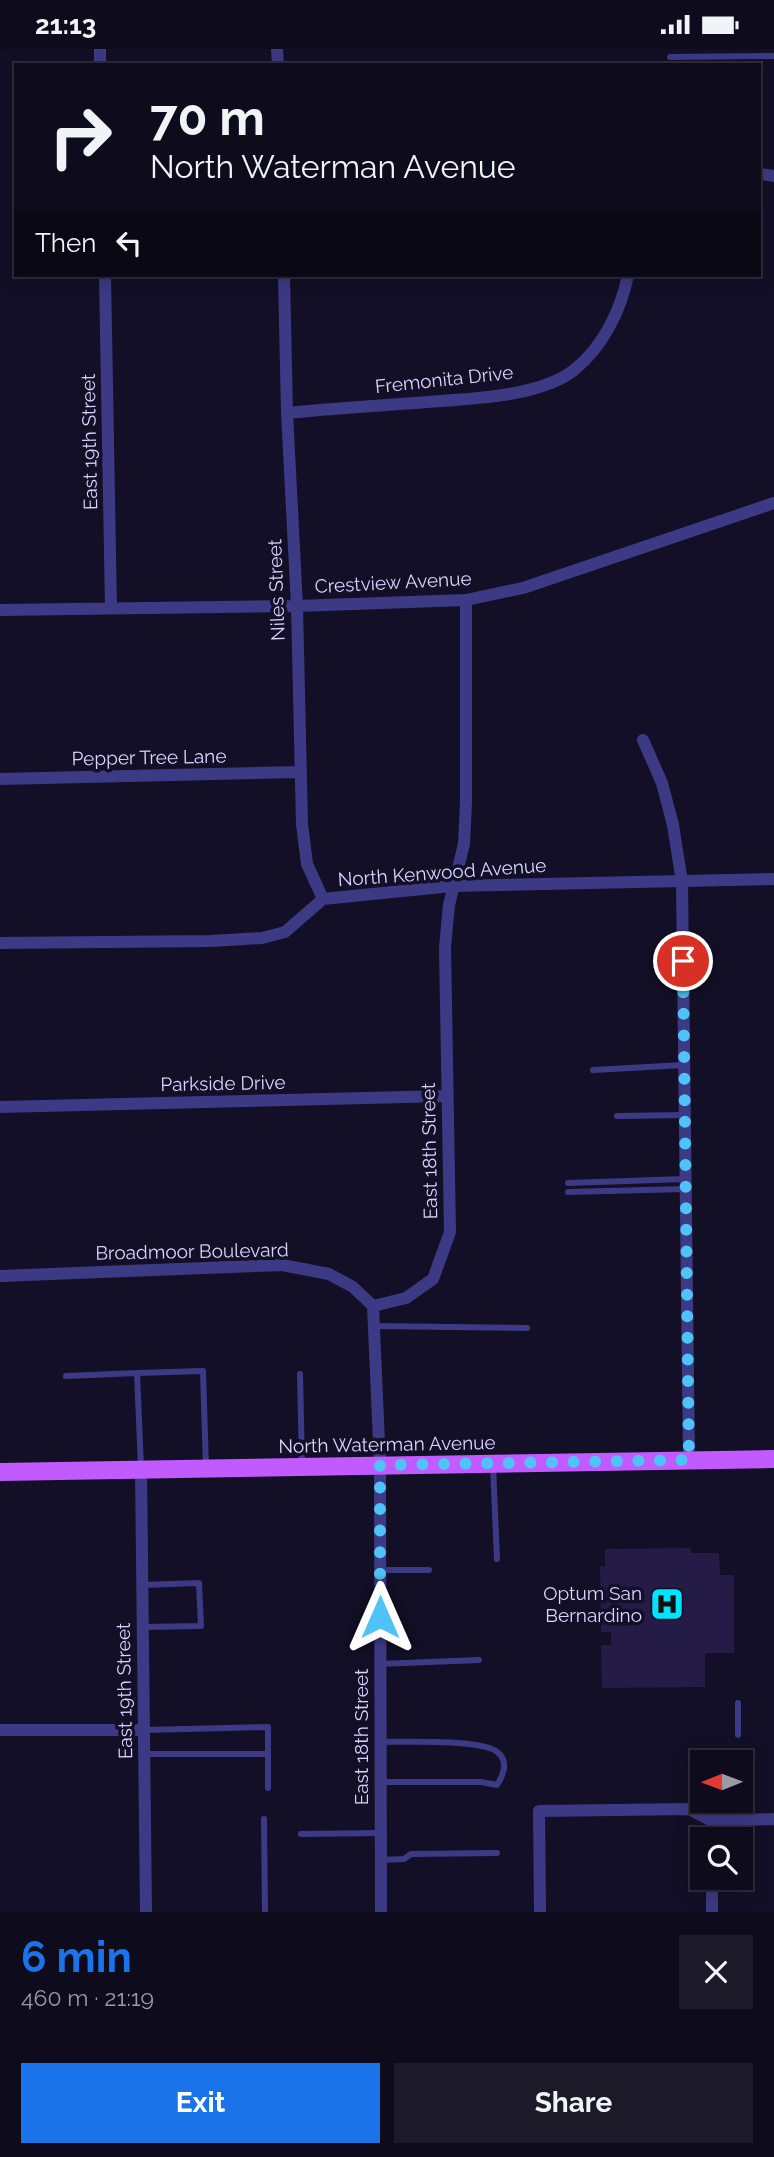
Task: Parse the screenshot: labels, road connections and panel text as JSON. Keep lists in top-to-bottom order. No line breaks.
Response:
{"streets":{"main road":["North Waterman Avenue"],"street":["Fremonita Drive","East 19th Street","Crestview Avenue","Niles Street","Pepper Tree Lane","North Kenwood Avenue","Parkside Drive","East 18th Street","Broadmoor Boulevard"]},"crossings":[["Fremonita Drive","Niles Street"],["East 19th Street","Crestview Avenue"],["East 19th Street","North Waterman Avenue"],["Crestview Avenue","Niles Street"],["Crestview Avenue","East 18th Street"],["Niles Street","Pepper Tree Lane"],["Niles Street","North Kenwood Avenue"],["North Kenwood Avenue","East 18th Street"],["Parkside Drive","East 18th Street"],["East 18th Street","Broadmoor Boulevard"],["East 18th Street","North Waterman Avenue"]],"places":{"hospital":["Optum San Bernardino"]},"north":"left","page":{"status":"21:13","turn":["70 m","North Waterman Avenue"],"then":"Then","heading":["6 min","460 m · 21:19"],"buttons":["Exit","Share"]}}
